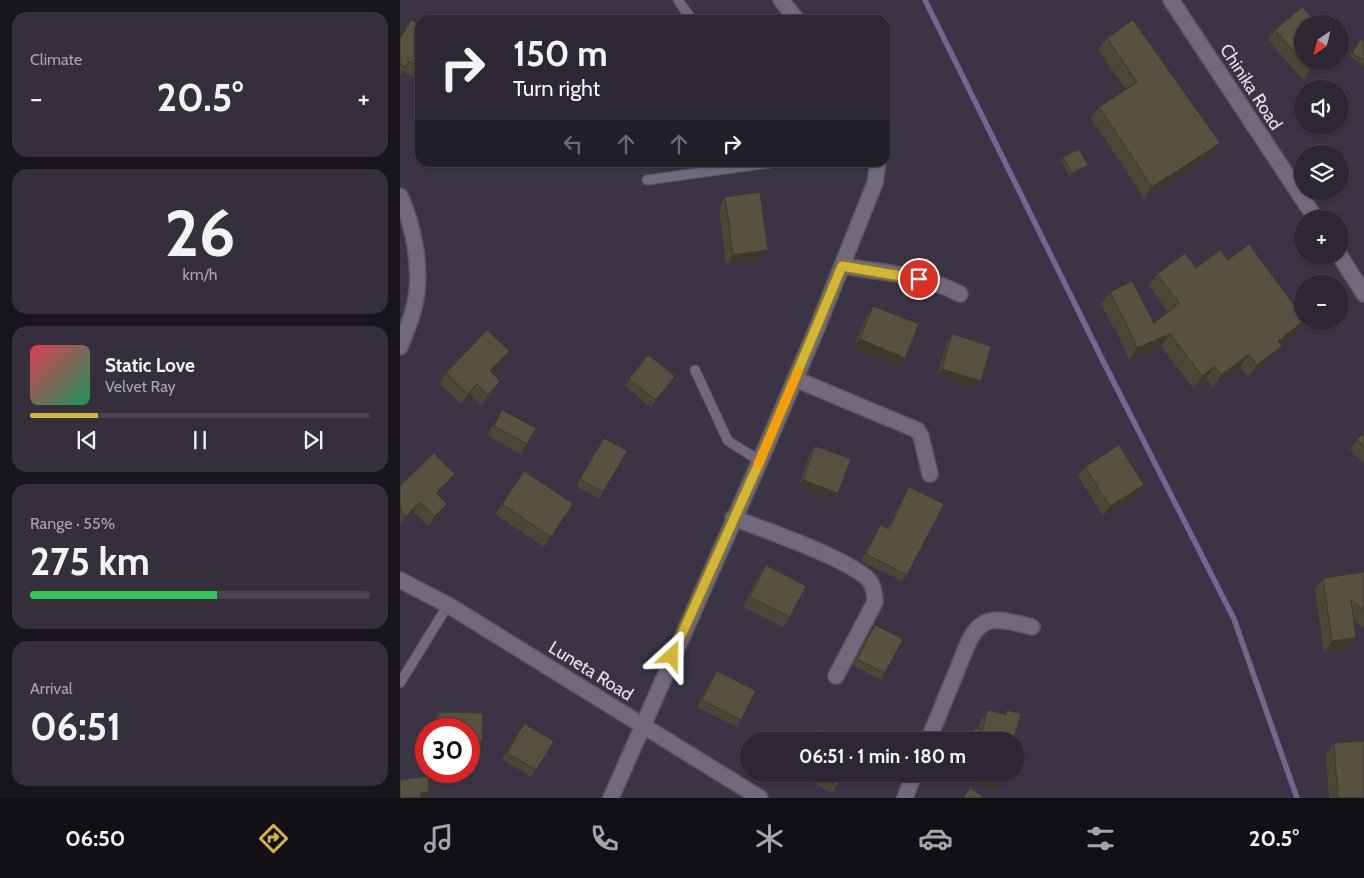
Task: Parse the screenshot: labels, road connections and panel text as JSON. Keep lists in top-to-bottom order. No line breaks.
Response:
{"streets":{"street":["Chinika Road","Luneta Road"]},"north":"bottom left","page":{"tile":["Climate",["26","km/h"],["Range · 55%","275 km"],["Arrival","06:51"]],"map_buttons":["+","−"],"turn":["150 m","Turn right"],"heat":["−","20.5°","+"],"song":["Static Love","Velvet Ray"],"limit":"30","trip":"06:51 · 1 min · 180 m","tabs":["06:50","20.5°"]}}
